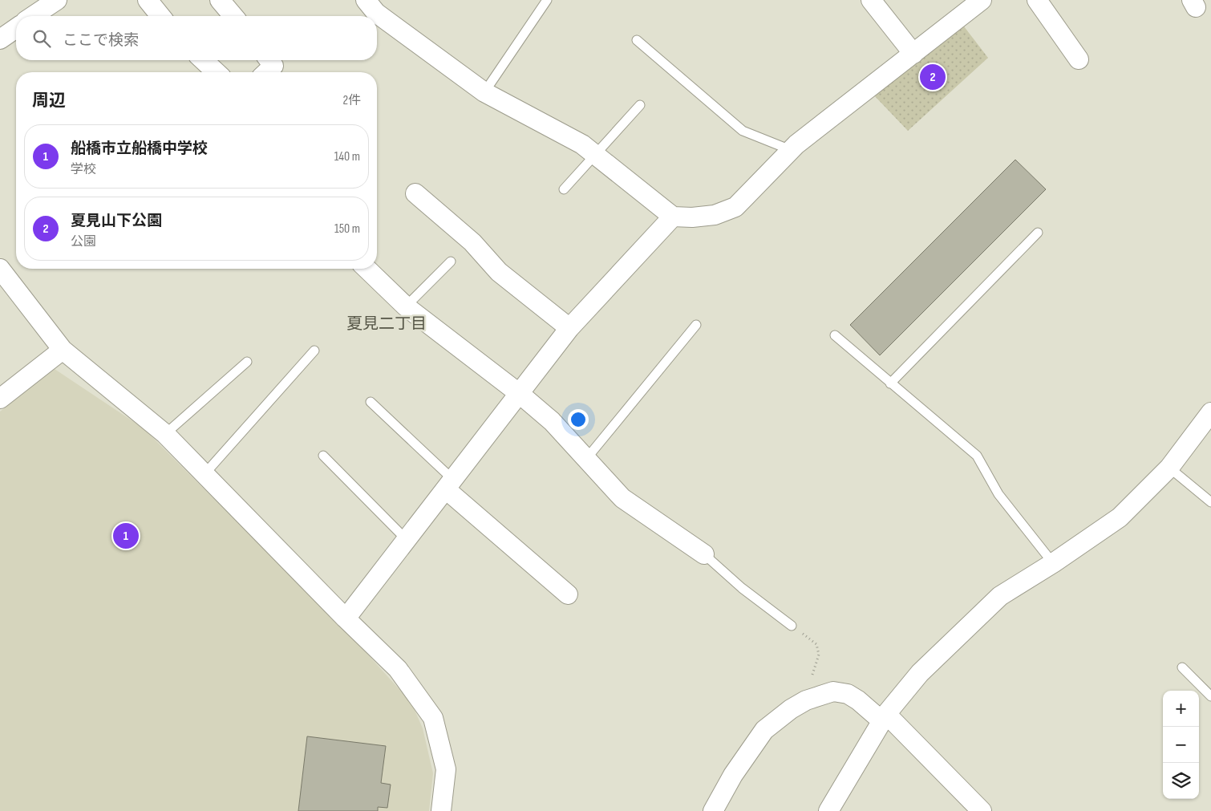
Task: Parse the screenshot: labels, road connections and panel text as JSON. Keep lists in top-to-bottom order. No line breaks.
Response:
{"districts":["夏見二丁目"],"page":{"search":"ここで検索","pins":["2","1"],"heading":["周辺","2件"],"list":[{"mark":"1","name":"船橋市立船橋中学校","note":"学校","value":"140 m"},{"mark":"2","name":"夏見山下公園","note":"公園","value":"150 m"}],"map_buttons":["+","−"]}}
